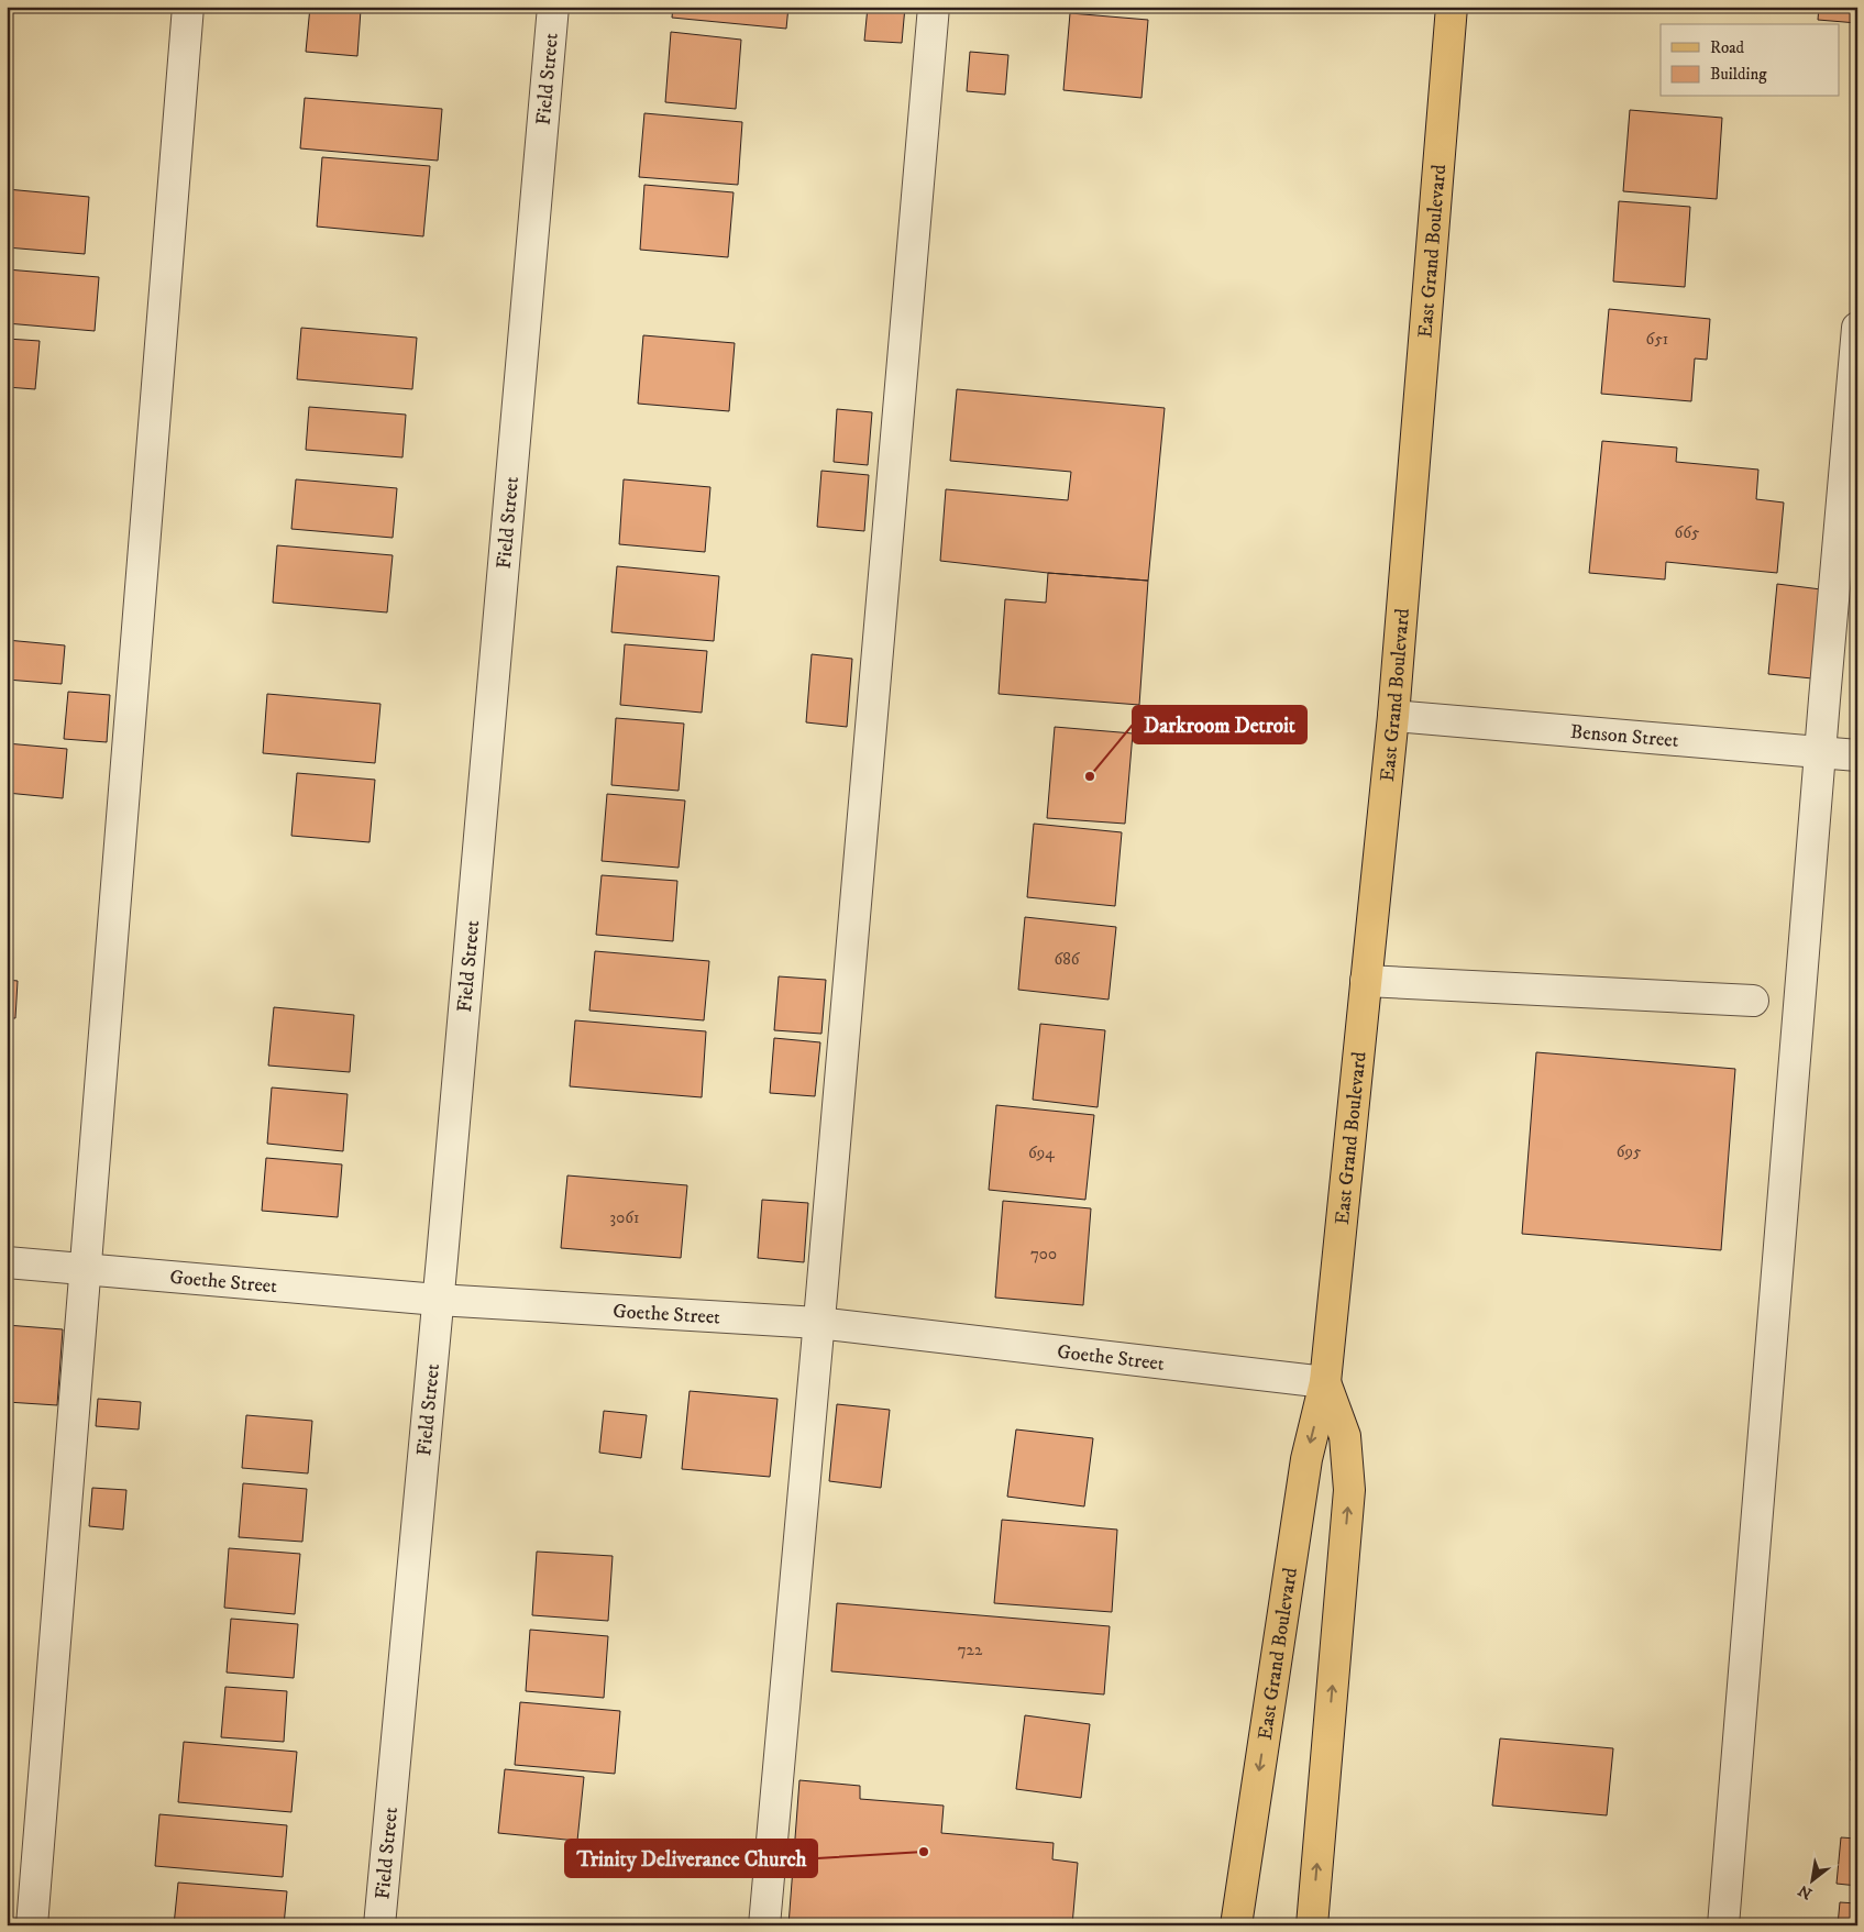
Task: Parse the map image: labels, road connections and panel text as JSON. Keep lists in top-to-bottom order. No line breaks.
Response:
{"streets":{"main road":["East Grand Boulevard"],"street":["Field Street","Benson Street","Goethe Street"]},"crossings":[["Field Street","Goethe Street"],["East Grand Boulevard","Benson Street"],["East Grand Boulevard","Goethe Street"]],"places":["Darkroom Detroit","Trinity Deliverance Church"],"house_numbers":["651","665","686","695","694","3061","700","722"],"legend":["Road","Building"],"north":"bottom left"}
